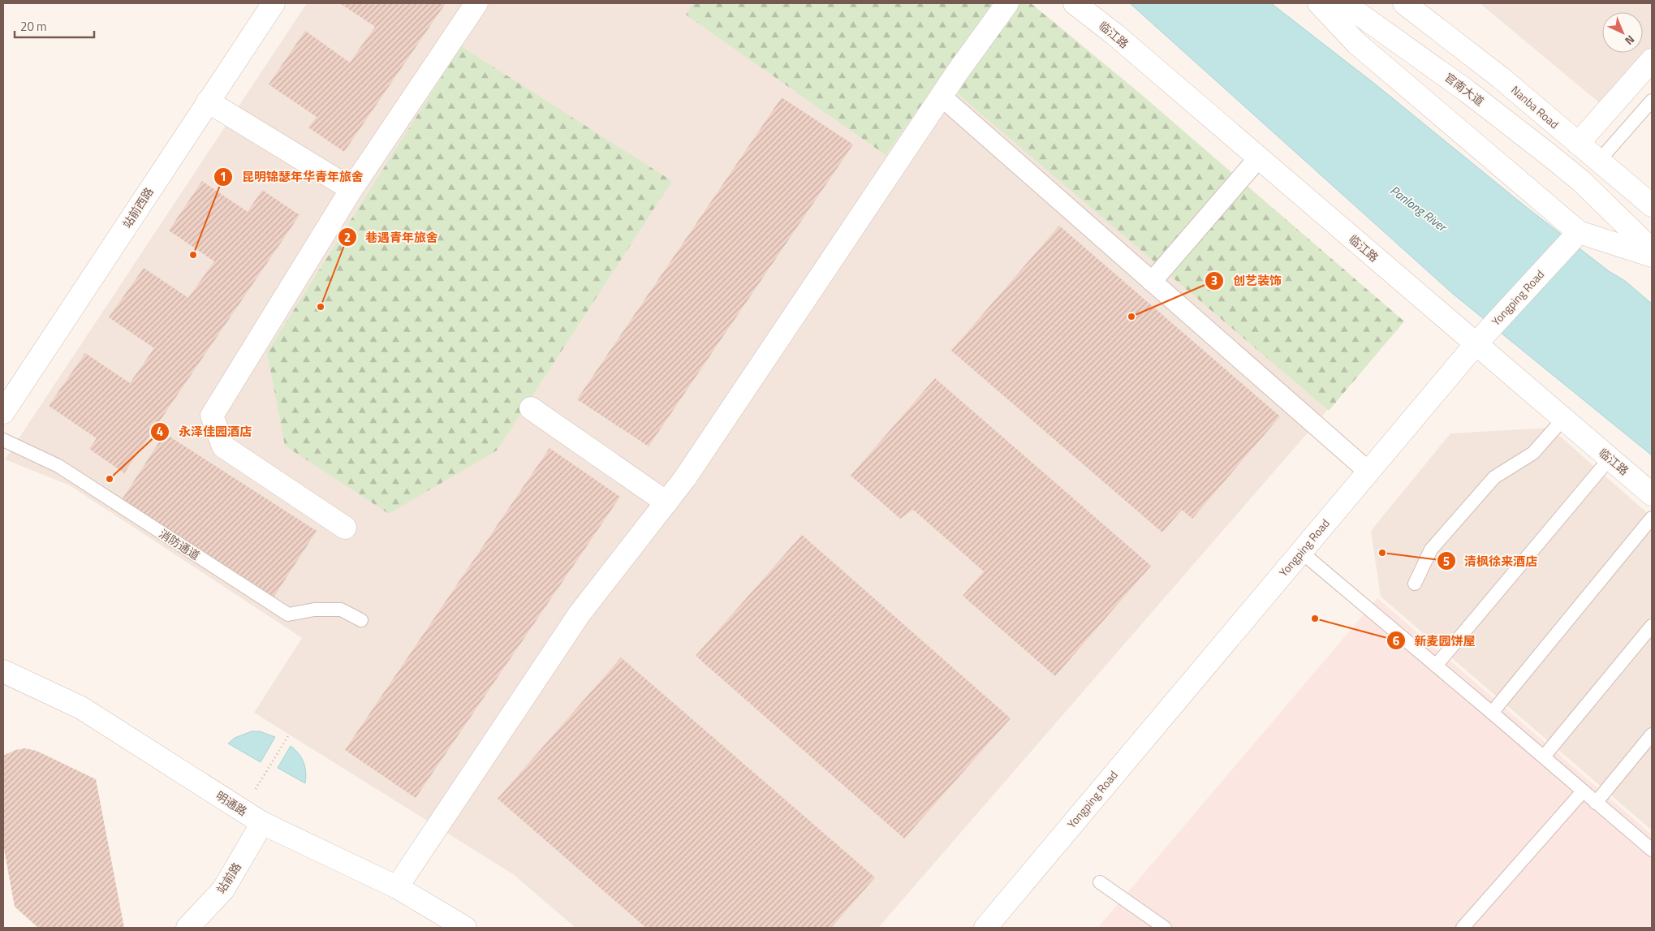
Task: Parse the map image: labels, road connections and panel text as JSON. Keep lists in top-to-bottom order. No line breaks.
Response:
{"streets":{"street":["临江路","官南大道","Nanba Road","站前西路","Yongping Road","明通路","站前路"],"lane":["消防通道"]},"crossings":[["临江路","Yongping Road"],["明通路","站前路"]],"water":["Panlong River"],"places":["昆明锦瑟年华青年旅舍","巷遇青年旅舍","创艺装饰","永泽佳园酒店","清枫徐来酒店","新麦园饼屋"],"scale_bar":"20 m","north":"bottom right"}
